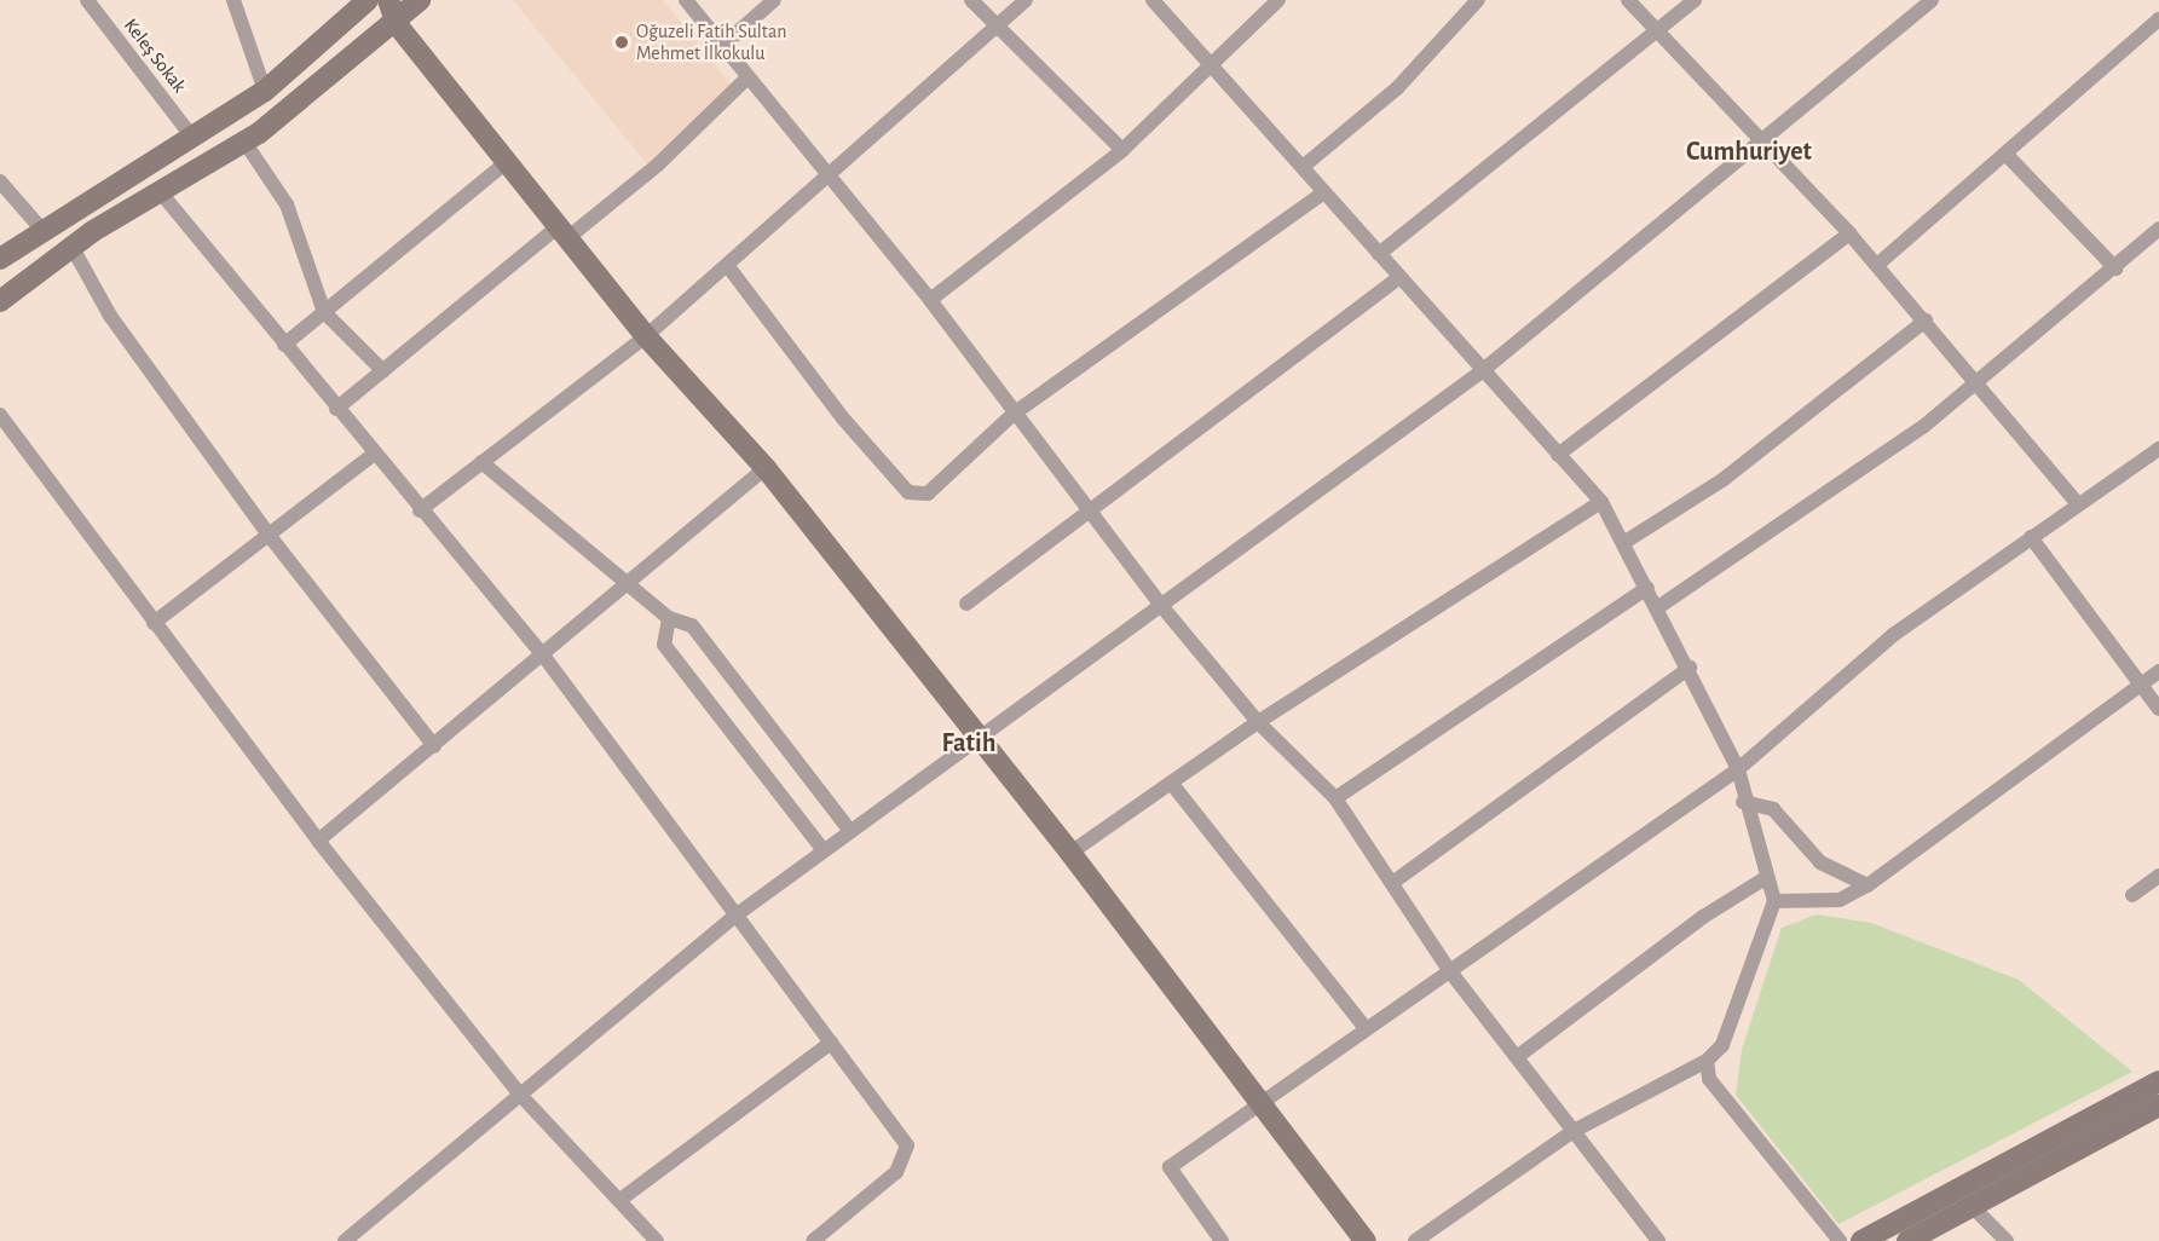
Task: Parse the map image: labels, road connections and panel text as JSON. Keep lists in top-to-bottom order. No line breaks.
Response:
{"streets":{"street":["Keleş Sokak"]},"districts":["Cumhuriyet","Fatih"],"places":["Oğuzeli Fatih Sultan Mehmet İlkokulu"]}
